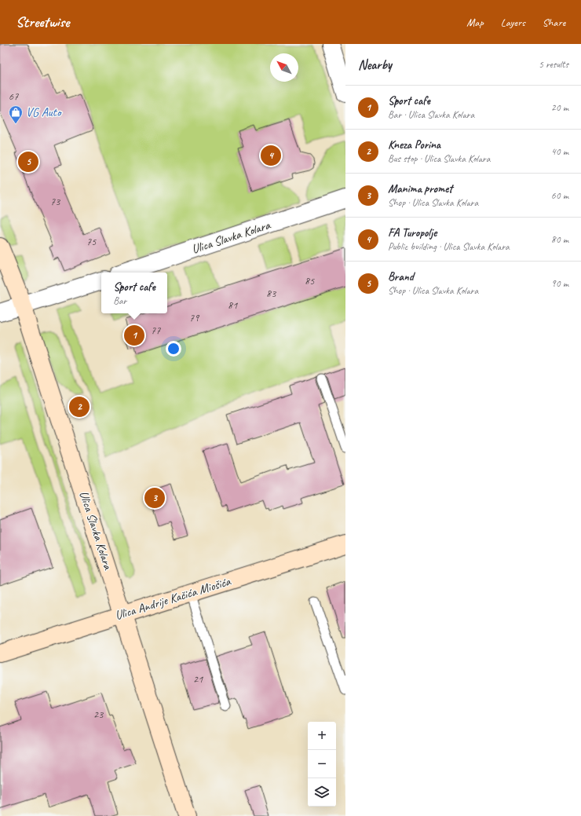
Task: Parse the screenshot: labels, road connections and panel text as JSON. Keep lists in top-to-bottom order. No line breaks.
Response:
{"streets":{"main road":["Ulica Slavka Kolara","Ulica Andrije Kačića Miošića"]},"crossings":[["Ulica Slavka Kolara","Ulica Andrije Kačića Miošića"]],"places":{"shop":["VG Auto"]},"house_numbers":["67","73","75","85","83","81","79","77","21","23"],"north":"top left","page":{"header":"Streetwise","nav":["Map","Layers","Share"],"heading":["Nearby","5 results"],"list":[{"mark":"1","name":"Sport cafe","note":"Bar · Ulica Slavka Kolara","value":"20 m"},{"mark":"2","name":"Kneza Porina","note":"Bus stop · Ulica Slavka Kolara","value":"40 m"},{"mark":"3","name":"Manima promet","note":"Shop · Ulica Slavka Kolara","value":"60 m"},{"mark":"4","name":"FA Turopolje","note":"Public building · Ulica Slavka Kolara","value":"80 m"},{"mark":"5","name":"Brand","note":"Shop · Ulica Slavka Kolara","value":"90 m"}],"pins":["4","5","1","2","3"],"popup":["Sport cafe","Bar"],"map_buttons":["+","−"]}}
